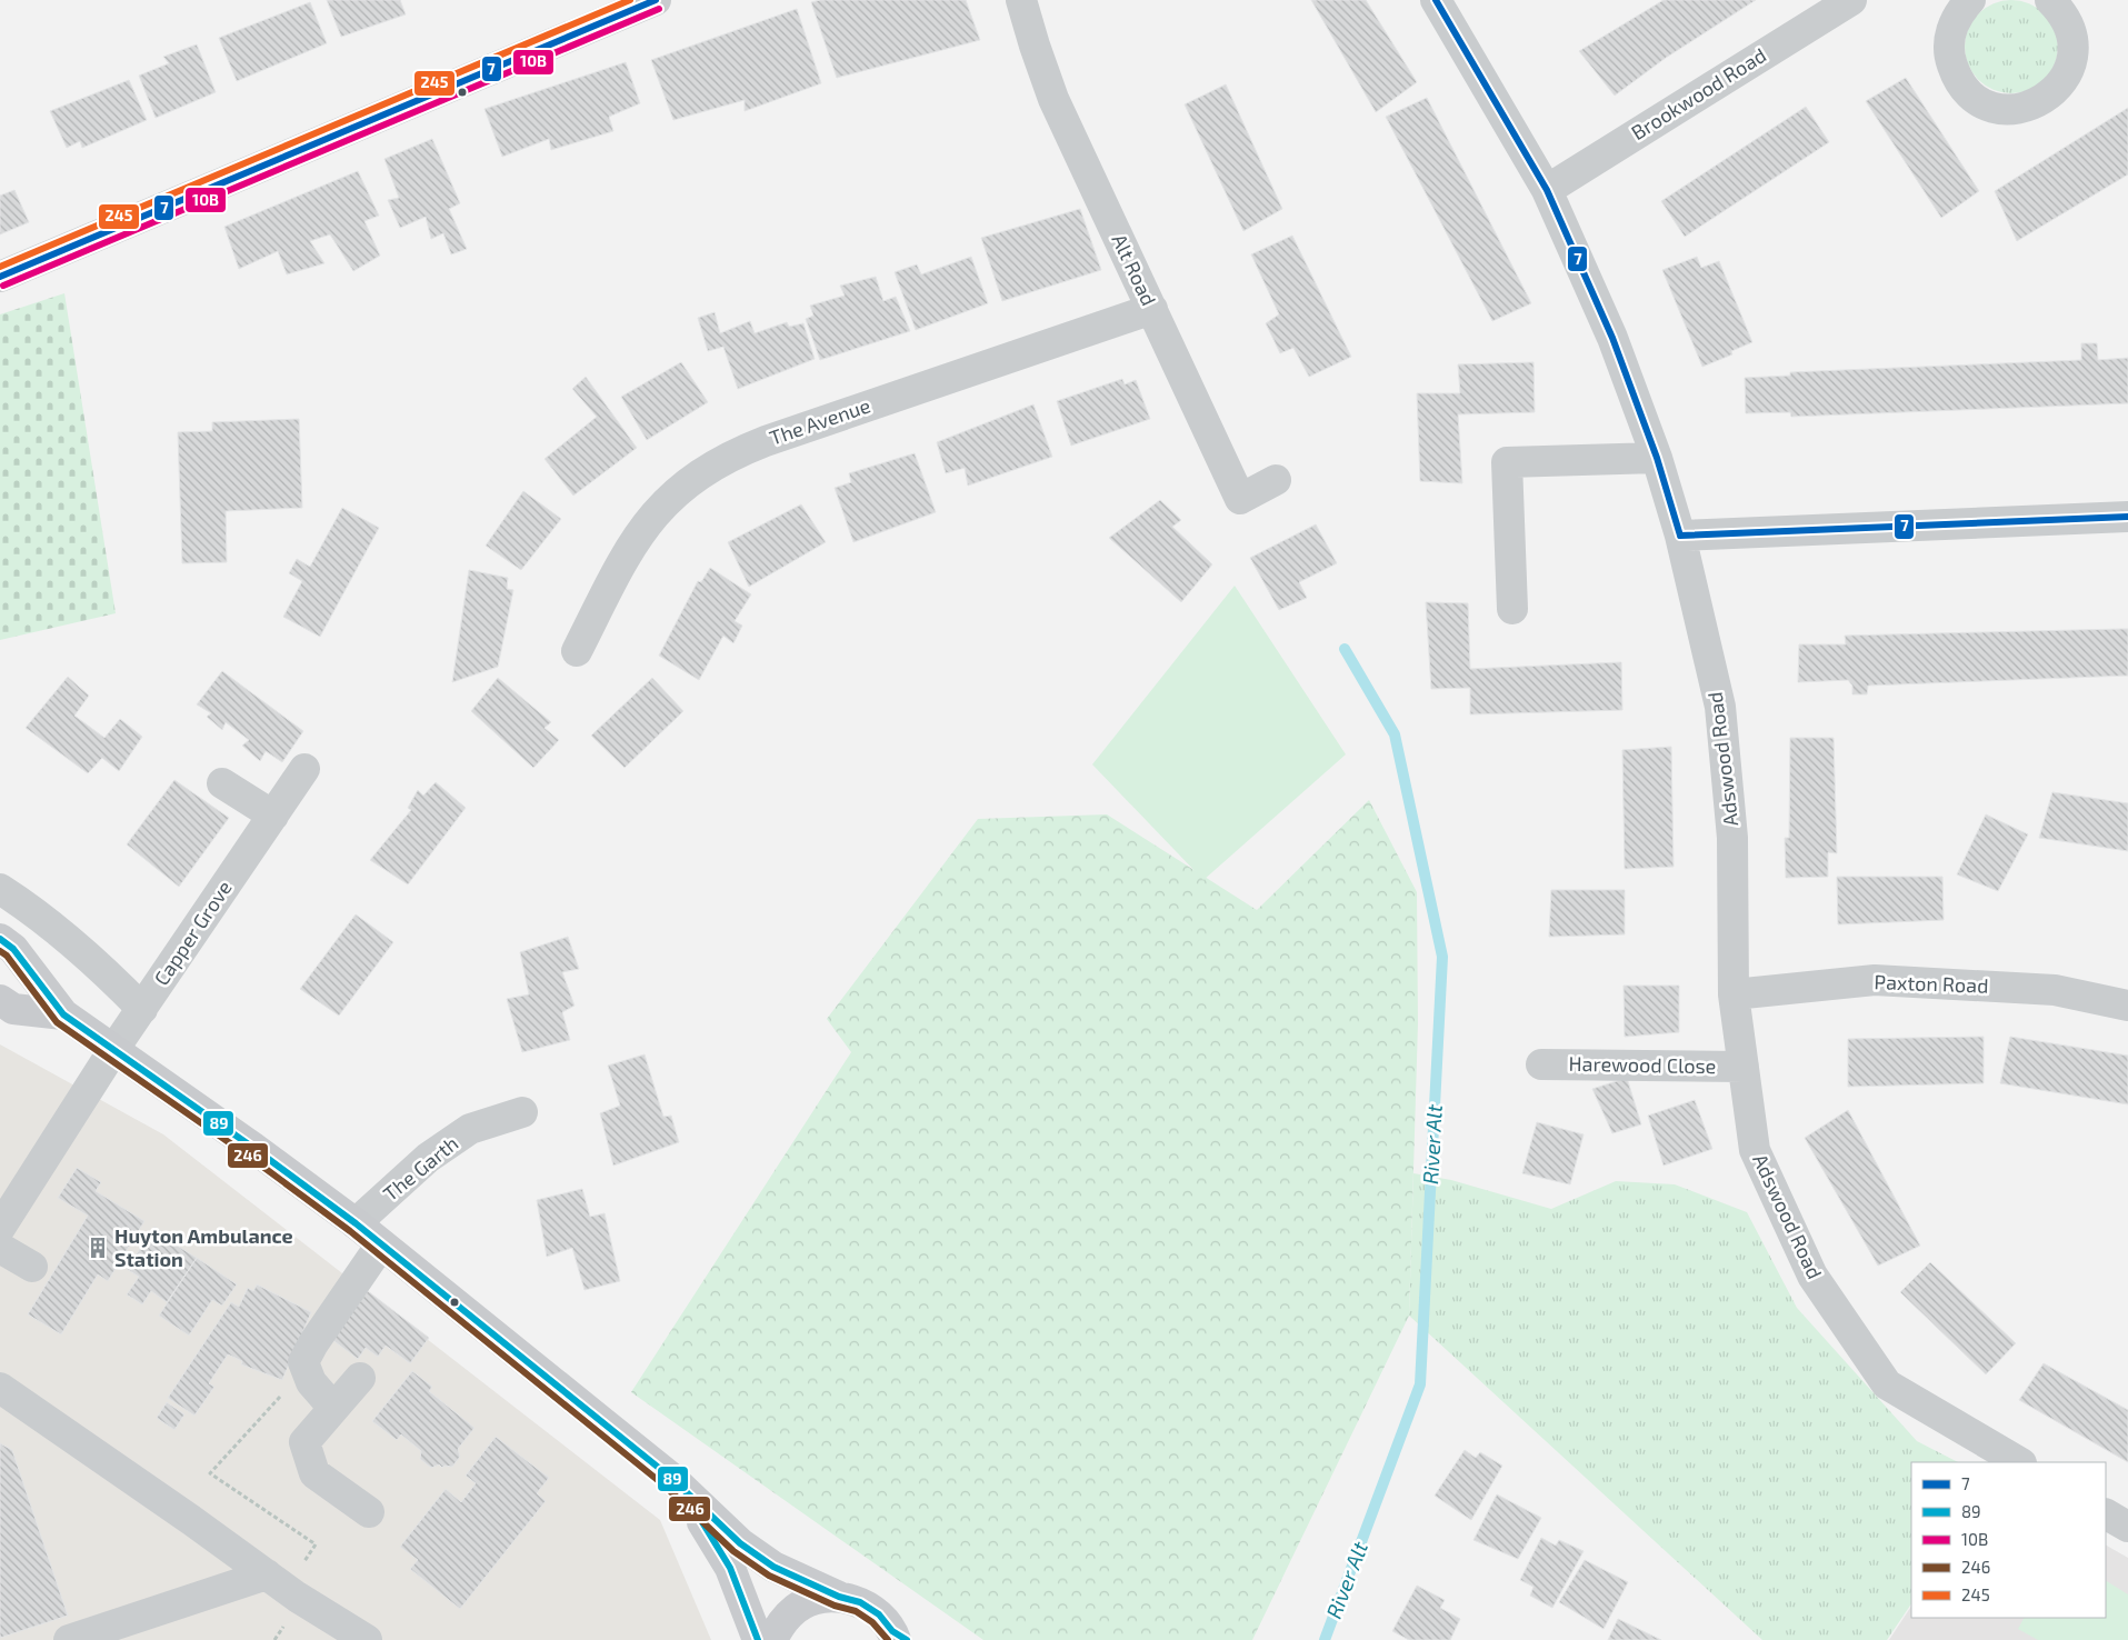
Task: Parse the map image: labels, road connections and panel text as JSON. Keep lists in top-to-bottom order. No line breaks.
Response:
{"streets":{"street":["Brookwood Road","Alt Road","The Avenue","Adswood Road","Capper Grove","Paxton Road","Harewood Close","The Garth"]},"crossings":[["Brookwood Road","Adswood Road"],["Alt Road","The Avenue"],["Adswood Road","Paxton Road"],["Adswood Road","Harewood Close"]],"water":["River Alt"],"places":{"building":["Huyton Ambulance Station"]},"lines":["transit line 7","transit line 245","transit line 10B","transit line 89","transit line 246"],"legend":["7","89","10B","246","245"]}
